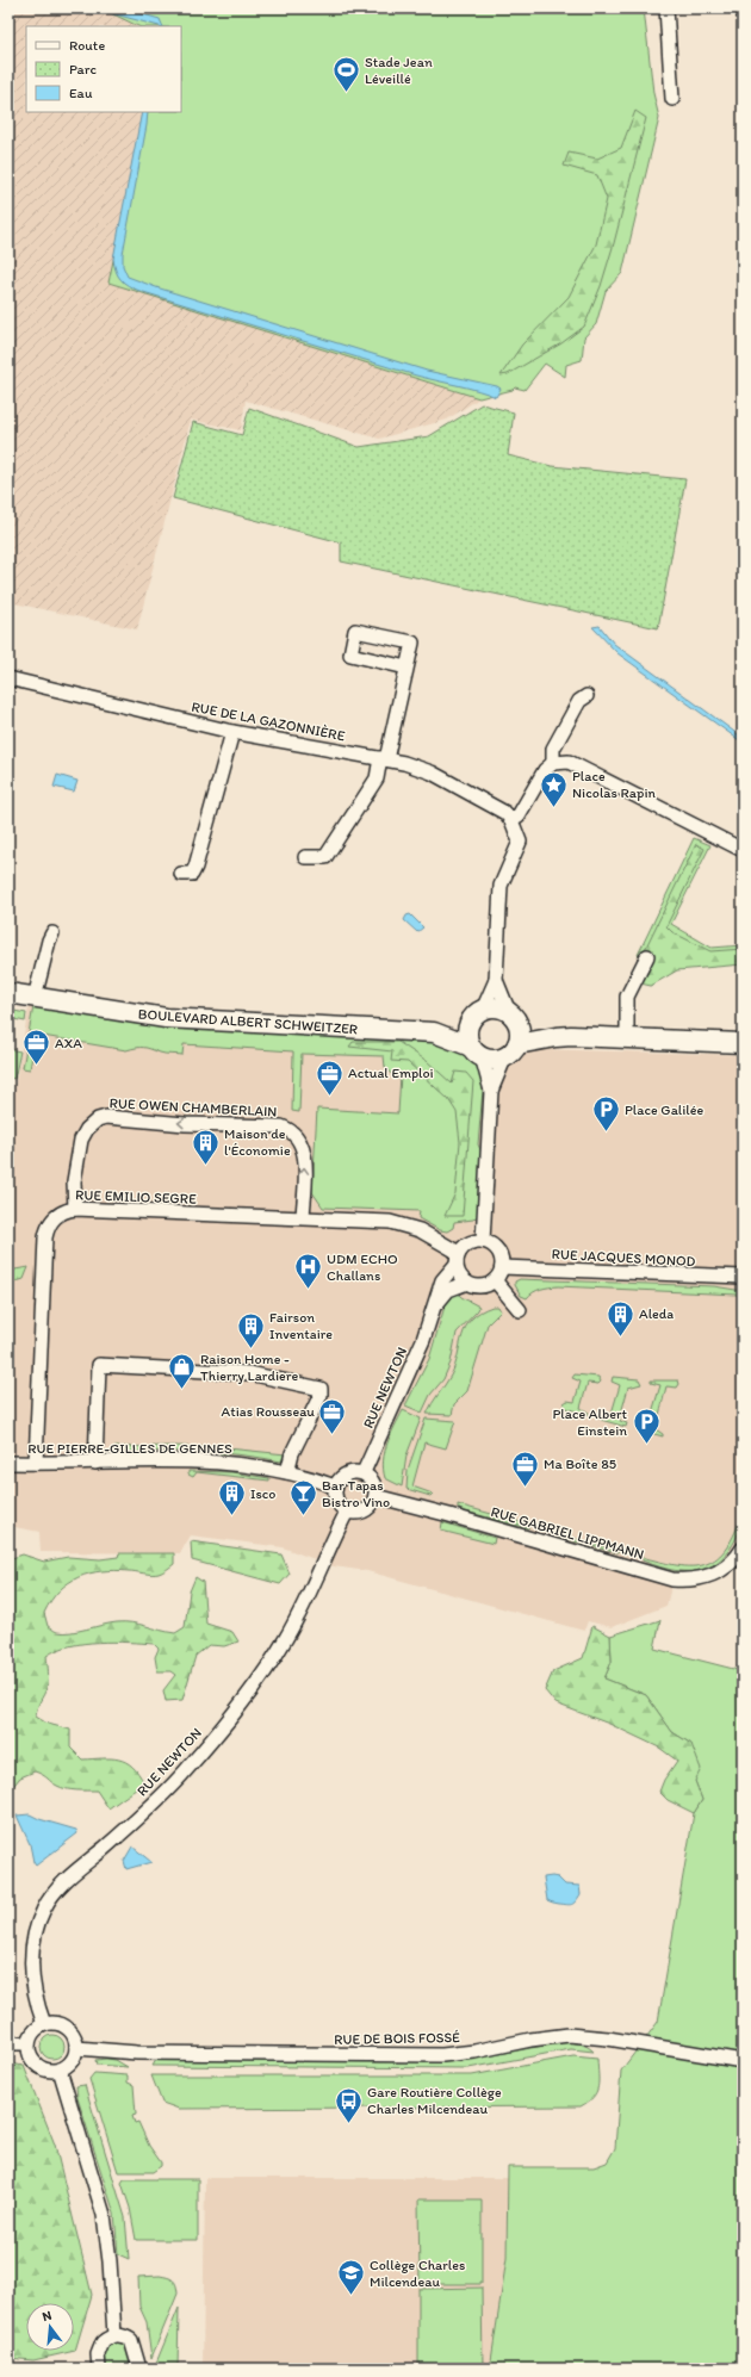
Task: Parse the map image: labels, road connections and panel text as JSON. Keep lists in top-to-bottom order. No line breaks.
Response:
{"streets":{"main road":["BOULEVARD ALBERT SCHWEITZER"],"street":["RUE DE LA GAZONNIÈRE","RUE OWEN CHAMBERLAIN","RUE EMILIO SEGRE","RUE JACQUES MONOD","RUE NEWTON","RUE PIERRE-GILLES DE GENNES","RUE GABRIEL LIPPMANN","RUE DE BOIS FOSSÉ"]},"crossings":[["RUE OWEN CHAMBERLAIN","RUE EMILIO SEGRE"],["RUE EMILIO SEGRE","RUE JACQUES MONOD"],["RUE EMILIO SEGRE","RUE NEWTON"],["RUE EMILIO SEGRE","RUE PIERRE-GILLES DE GENNES"],["RUE JACQUES MONOD","RUE NEWTON"],["RUE NEWTON","RUE PIERRE-GILLES DE GENNES"],["RUE NEWTON","RUE GABRIEL LIPPMANN"],["RUE NEWTON","RUE DE BOIS FOSSÉ"],["RUE PIERRE-GILLES DE GENNES","RUE GABRIEL LIPPMANN"]],"places":{"sports":["Stade Jean Léveillé"],"place":["Place Nicolas Rapin"],"office":["AXA","Actual Emploi","Atias Rousseau","Ma Boîte 85"],"parking":["Place Galilée","Place Albert Einstein"],"building":["Maison de l'Économie","Aleda","Fairson Inventaire","Isco"],"hospital":["UDM ECHO Challans"],"shop":["Raison Home - Thierry Lardiere"],"bar":["Bar Tapas Bistro Vino"],"bus stop":["Gare Routière Collège Charles Milcendeau"],"school or university":["Collège Charles Milcendeau"]},"legend":["Route","Parc","Eau"],"north":"top"}
